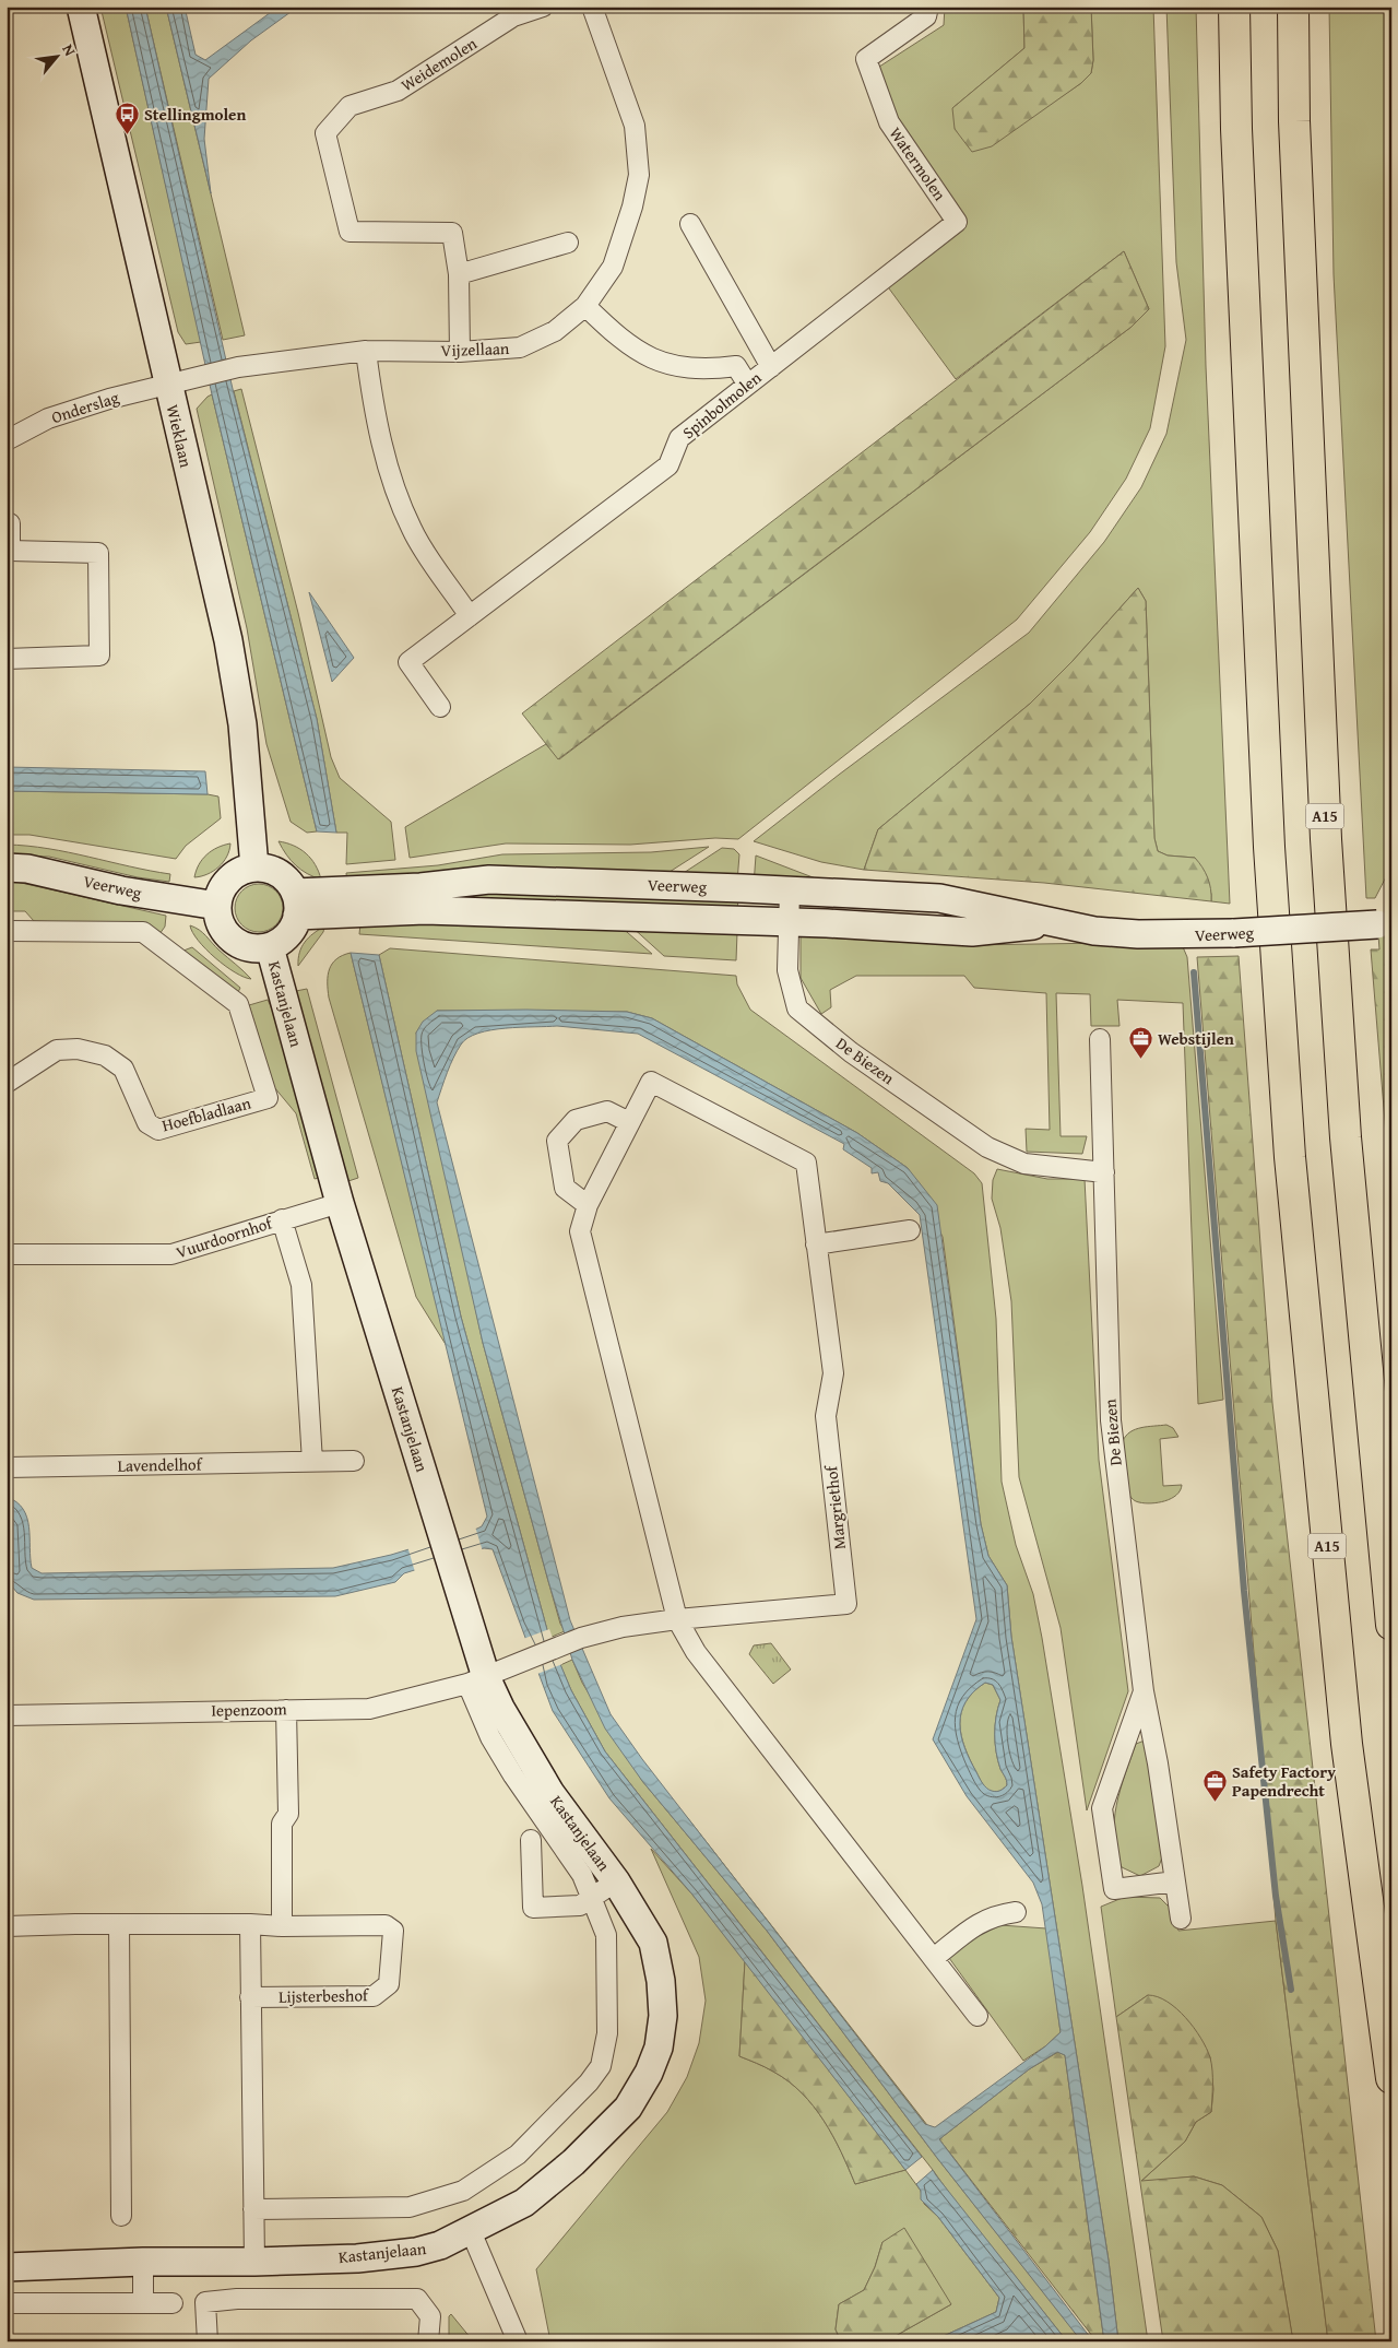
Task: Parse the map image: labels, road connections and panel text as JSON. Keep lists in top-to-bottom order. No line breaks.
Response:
{"streets":{"highway":["A15"],"street":["Weidemolen","Watermolen","Vijzellaan","Spinbolmolen","Onderslag","Wieklaan","Veerweg","Kastanjelaan","De Biezen","Hoefbladlaan","Vuurdoornhof","Lavendelhof","Margriethof","Iepenzoom","Lijsterbeshof"]},"crossings":[["Weidemolen","Vijzellaan"],["Watermolen","Spinbolmolen"],["Vijzellaan","Onderslag"],["Vijzellaan","Wieklaan"],["Onderslag","Wieklaan"],["Wieklaan","Veerweg"],["Wieklaan","Kastanjelaan"],["Veerweg","Kastanjelaan"],["Veerweg","De Biezen"],["Kastanjelaan","Vuurdoornhof"],["Kastanjelaan","Margriethof"],["Kastanjelaan","Iepenzoom"],["Margriethof","Iepenzoom"]],"places":{"bus stop":["Stellingmolen"],"office":["Webstijlen","Safety Factory Papendrecht"]},"north":"top right"}
